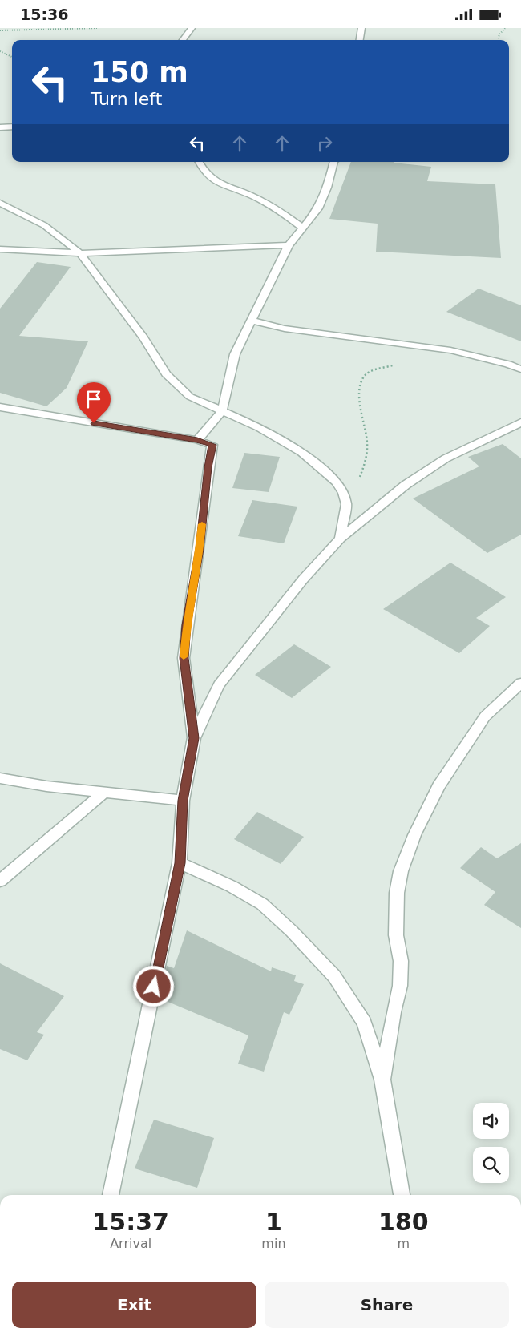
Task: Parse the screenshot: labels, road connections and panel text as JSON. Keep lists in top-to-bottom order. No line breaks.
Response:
{"page":{"status":"15:36","turn":["150 m","Turn left"],"eta":["15:37","Arrival","1","min","180","m"],"buttons":["Exit","Share"]}}
